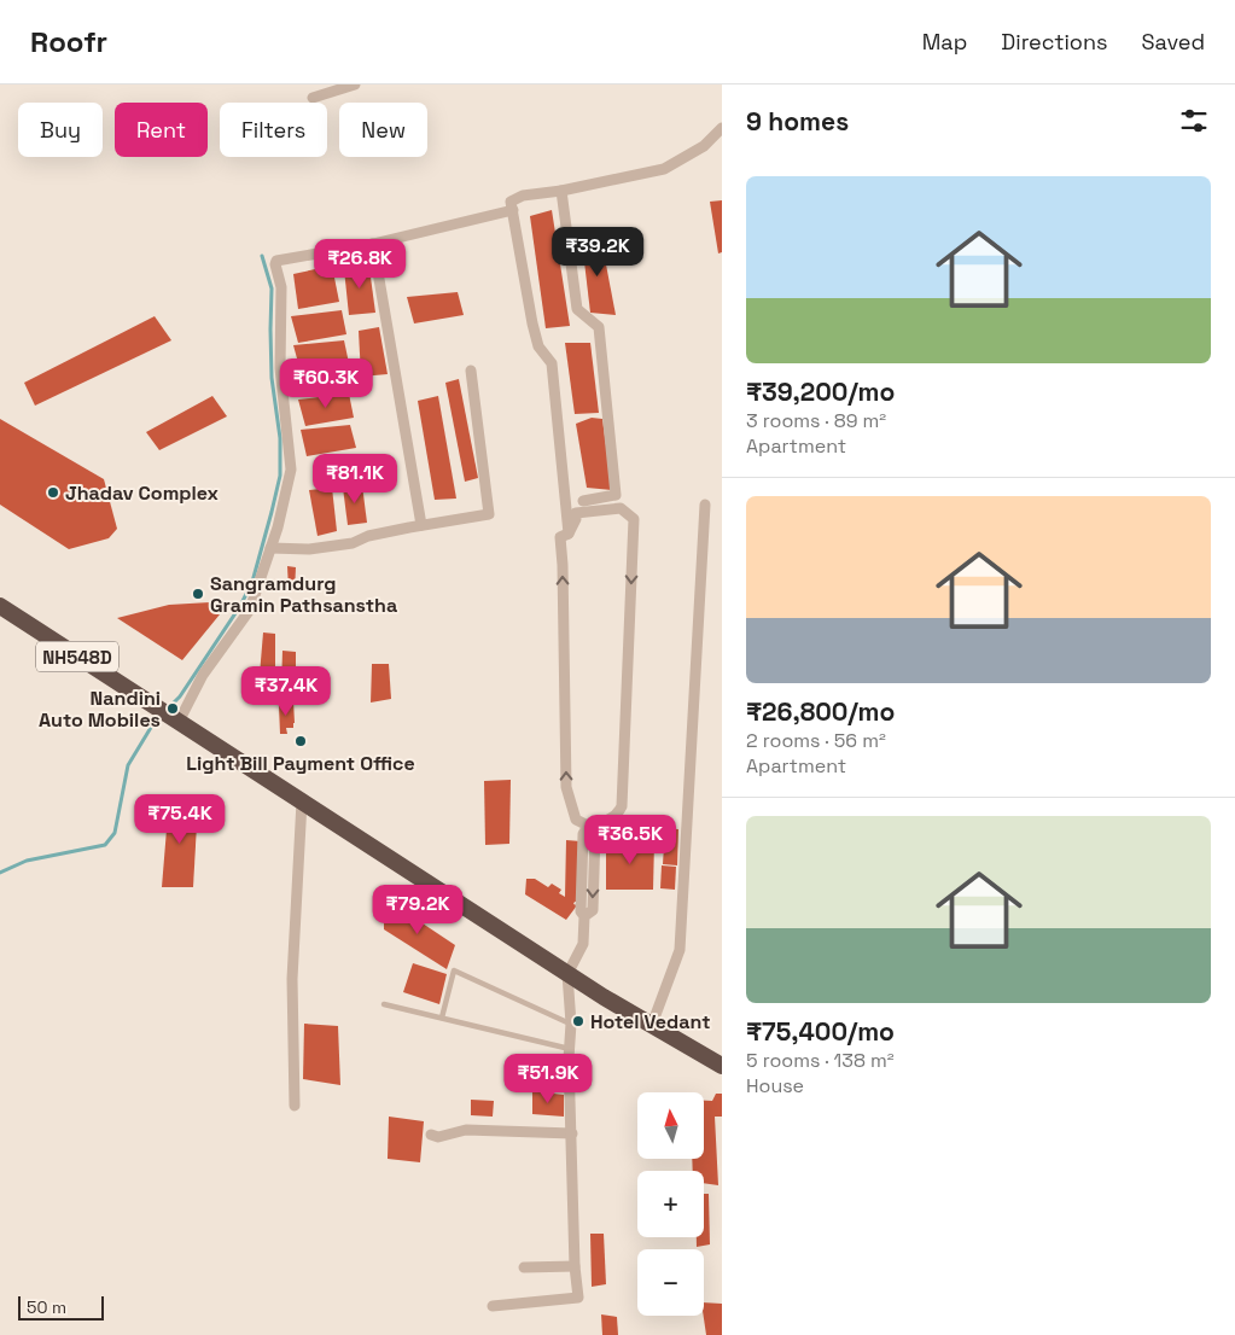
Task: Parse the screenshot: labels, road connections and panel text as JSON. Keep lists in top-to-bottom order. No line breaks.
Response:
{"streets":{"highway":["NH548D"]},"places":["Jhadav Complex","Sangramdurg Gramin Pathsanstha","Nandini Auto Mobiles","Light Bill Payment Office","Hotel Vedant"],"scale_bar":"50 m","north":"top","page":{"header":"Roofr","nav":["Map","Directions","Saved"],"heading":"9 homes","chip":["Buy","Rent","Filters","New"],"list":[{"name":"₹39,200/mo","note":"3 rooms · 89 m² · Apartment"},{"name":"₹26,800/mo","note":"2 rooms · 56 m² · Apartment"},{"name":"₹75,400/mo","note":"5 rooms · 138 m² · House"}],"price":["₹39.2K","₹26.8K","₹60.3K","₹81.1K","₹37.4K","₹75.4K","₹36.5K","₹79.2K","₹51.9K"],"map_buttons":["+","−"],"scale":"50 m"}}
